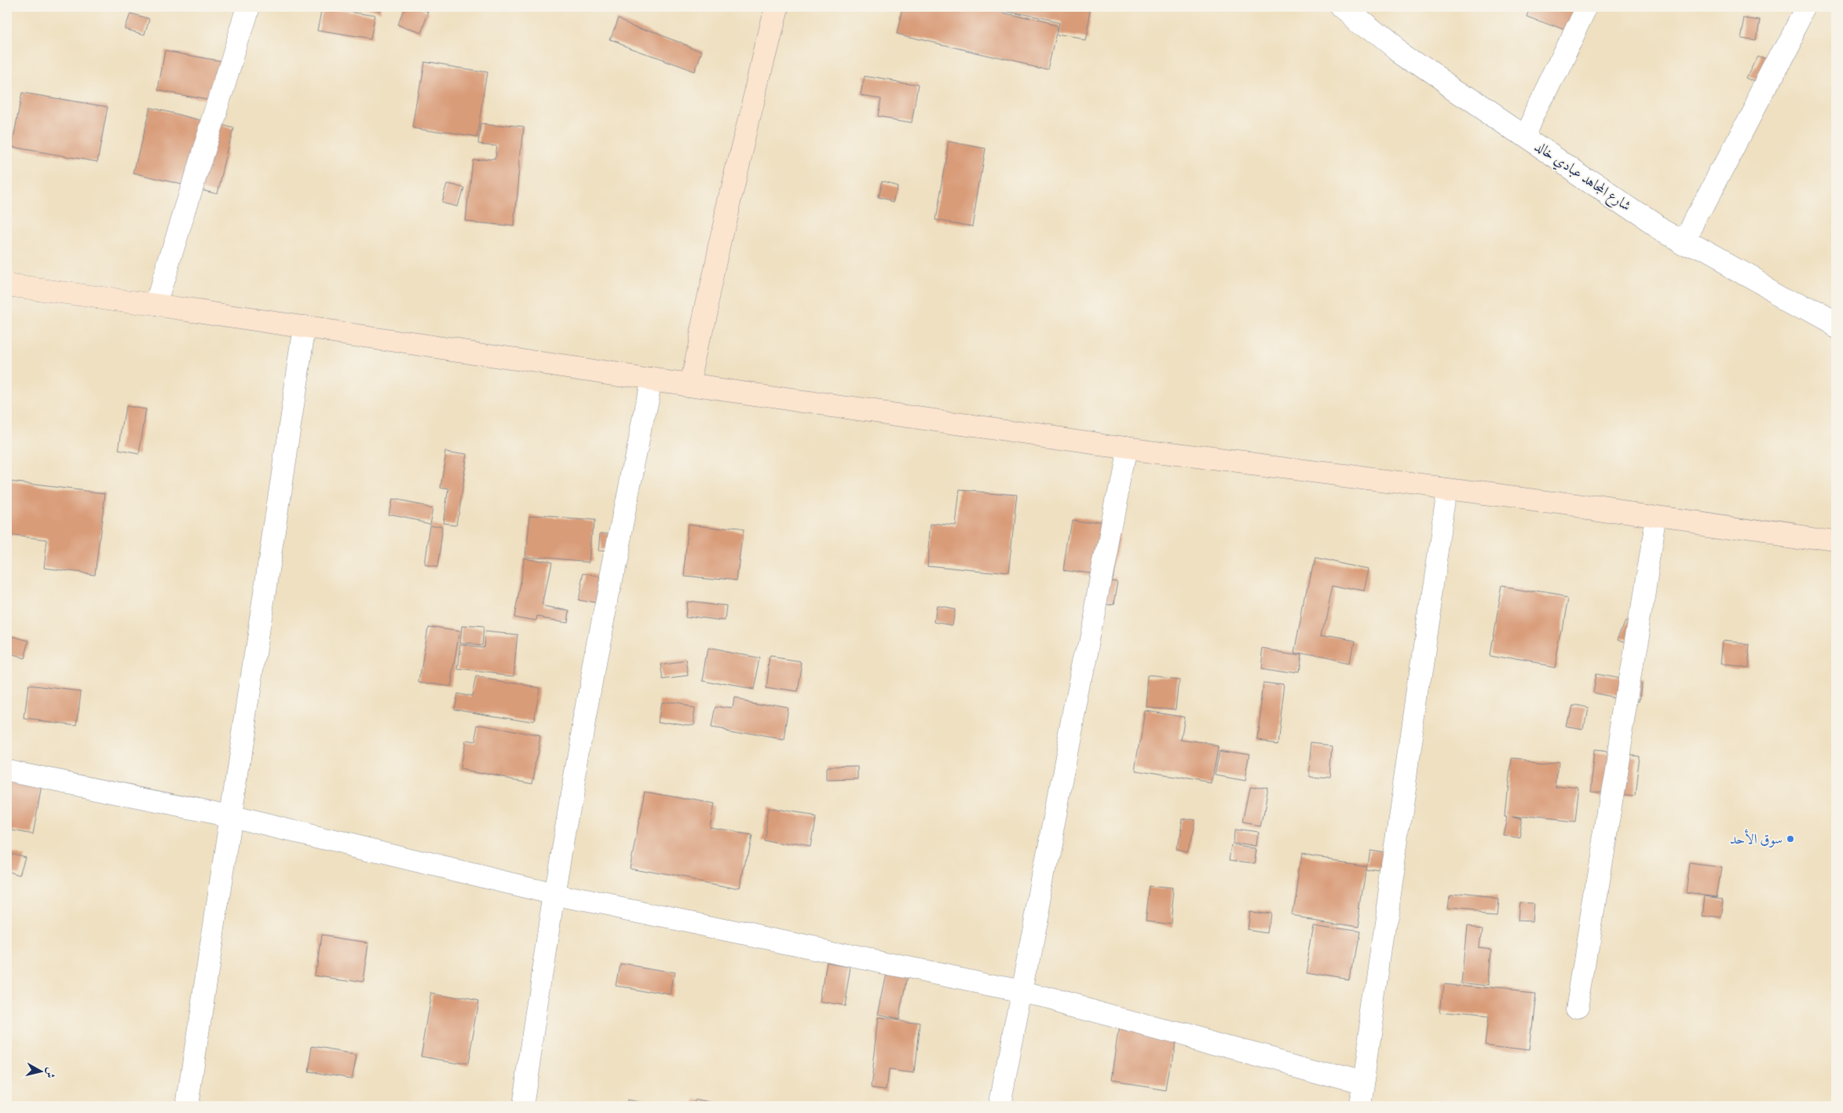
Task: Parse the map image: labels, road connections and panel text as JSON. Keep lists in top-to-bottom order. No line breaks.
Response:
{"streets":{"street":["شارع المجاهد عبادي خالد"]},"places":["سوق الأحد"],"north":"right"}
